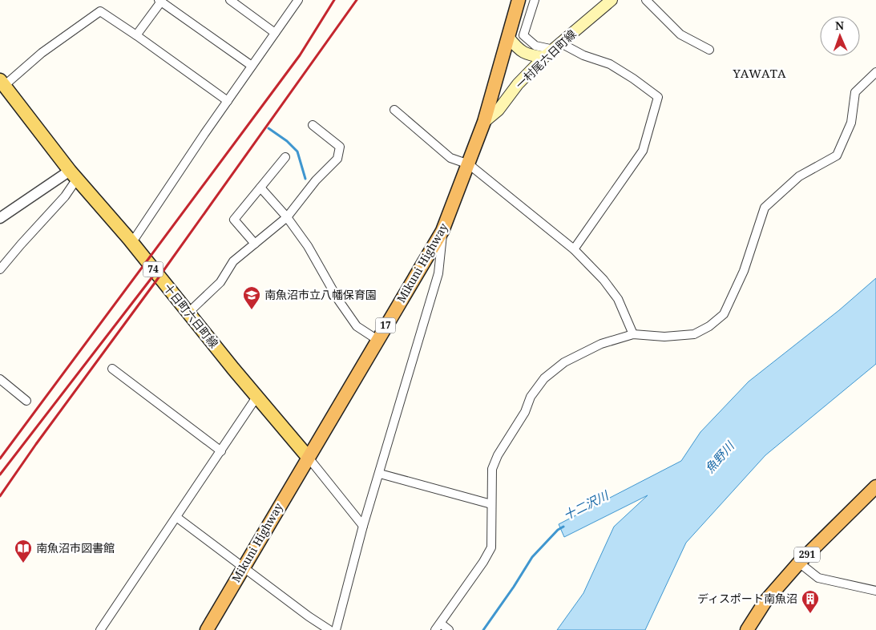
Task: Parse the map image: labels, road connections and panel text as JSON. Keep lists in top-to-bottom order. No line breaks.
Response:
{"streets":{"highway":["Mikuni Highway","17","291"],"main road":["一村尾六日町線","74","十日町六日町線"]},"crossings":[["一村尾六日町線","Mikuni Highway"],["Mikuni Highway","十日町六日町線"]],"districts":["YAWATA"],"water":["魚野川","十二沢川"],"places":{"school or university":["南魚沼市立八幡保育園"],"library":["南魚沼市図書館"],"building":["ディスポート南魚沼"]},"north":"top"}
